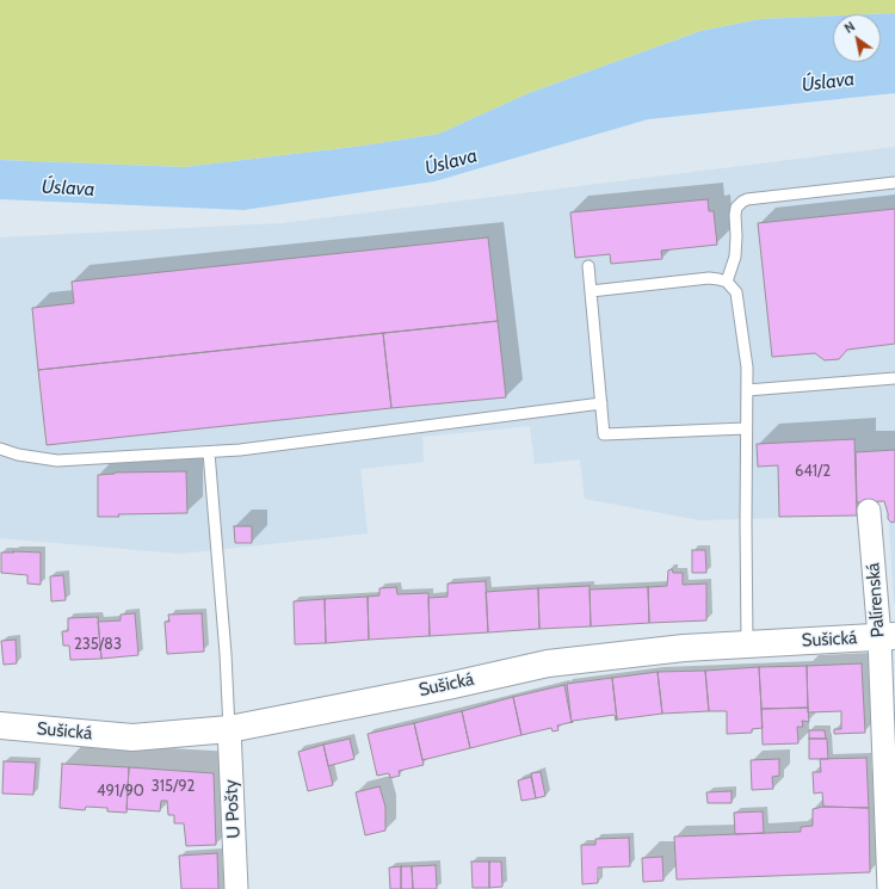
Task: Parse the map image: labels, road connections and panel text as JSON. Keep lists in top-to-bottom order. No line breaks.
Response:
{"streets":{"street":["Palírenská","Sušická","U Pošty"]},"crossings":[["Palírenská","Sušická"],["Sušická","U Pošty"]],"water":["Úslava"],"house_numbers":["641/2","235/83","315/92","491/90"],"north":"top left"}
